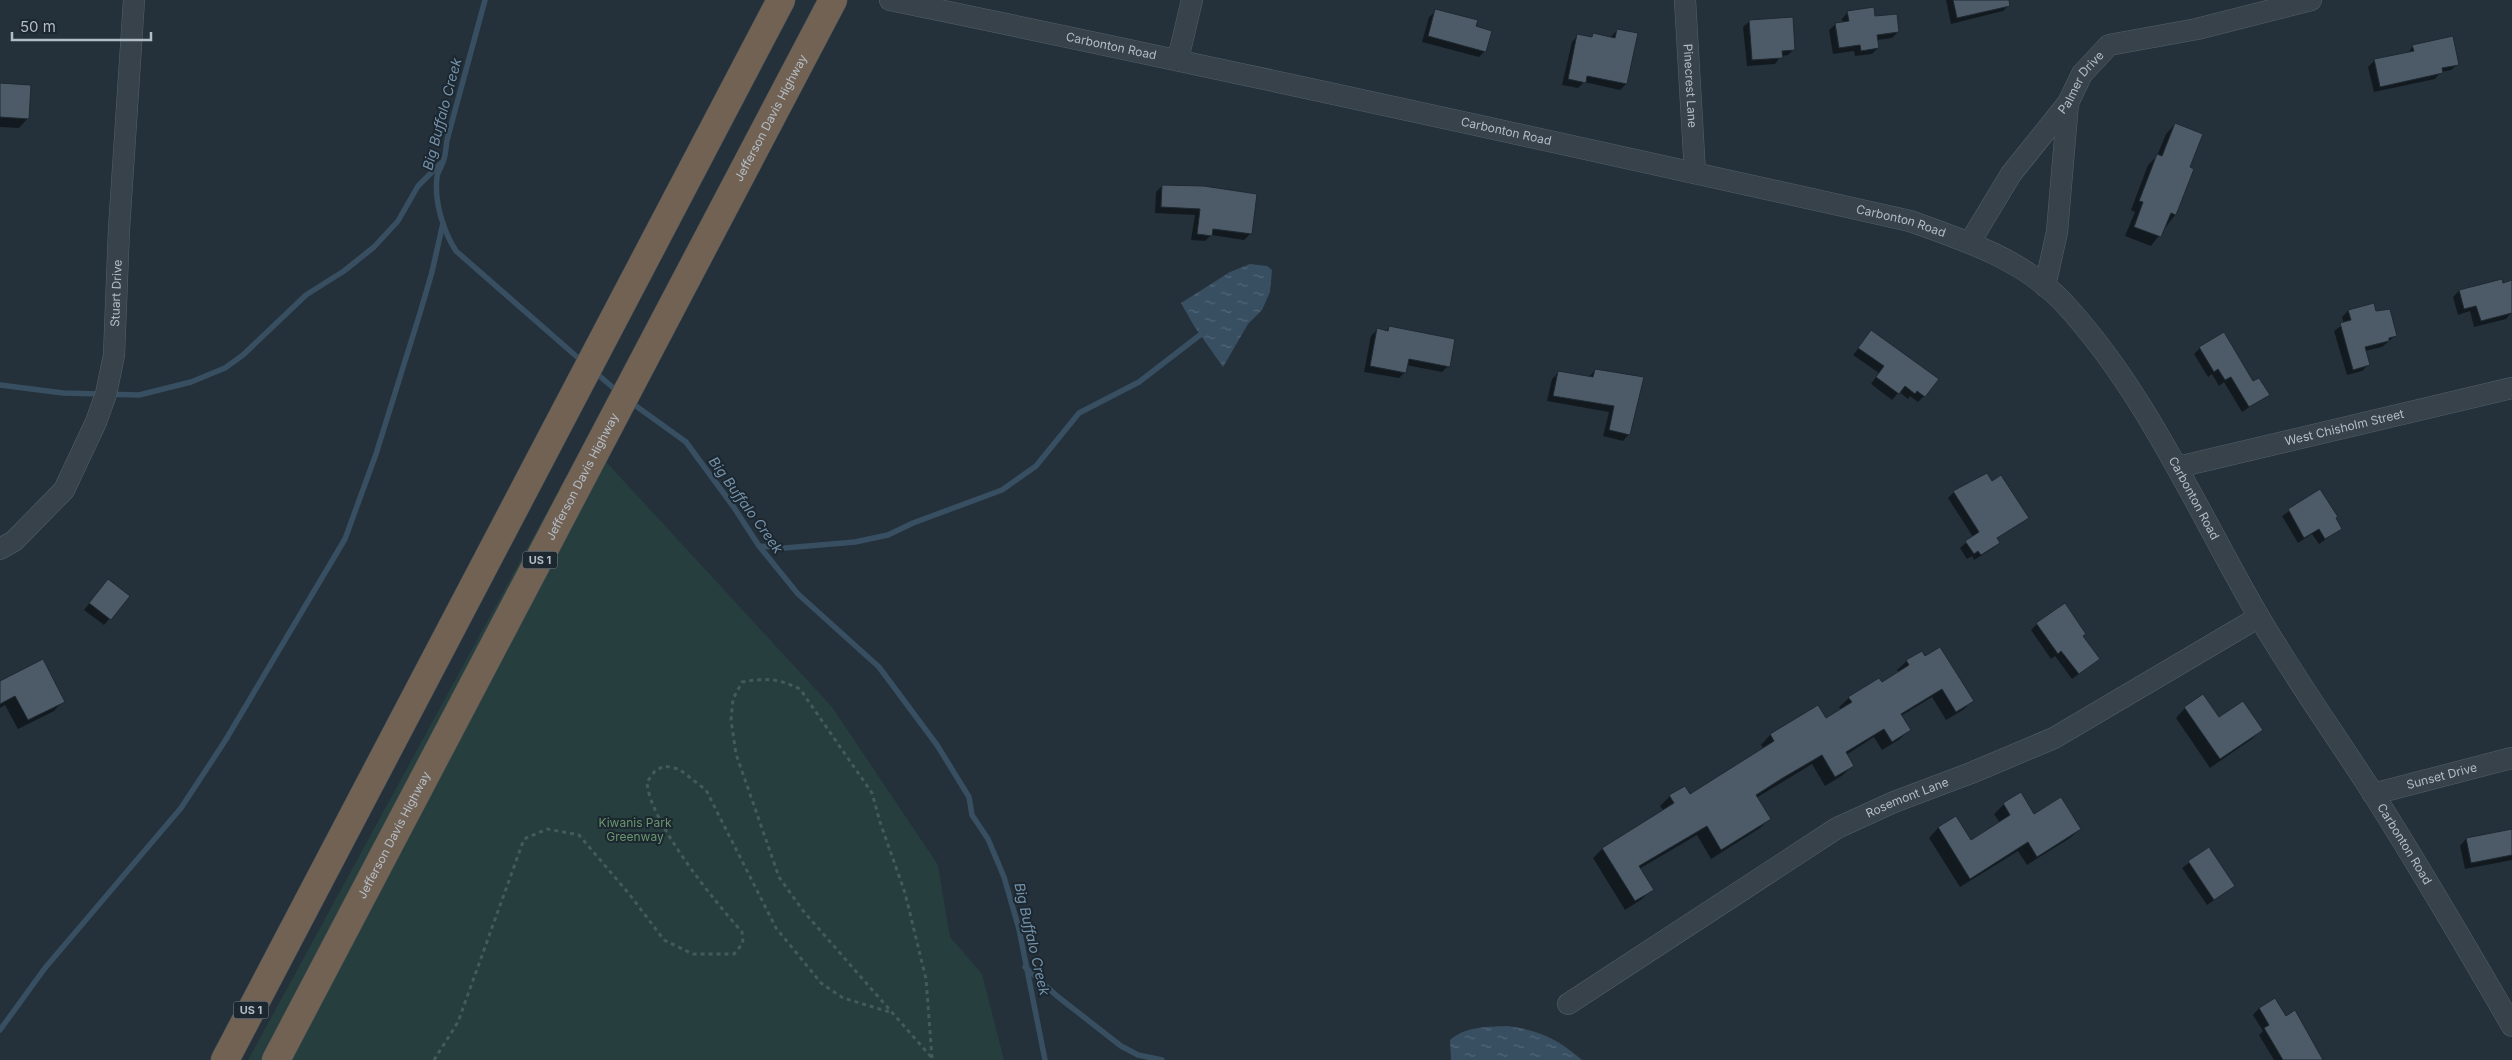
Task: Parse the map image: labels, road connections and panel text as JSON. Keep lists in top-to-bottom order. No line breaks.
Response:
{"streets":{"highway":["Jefferson Davis Highway","US 1"],"street":["Carbonton Road","Palmer Drive","Pinecrest Lane","Stuart Drive","West Chisholm Street","Sunset Drive","Rosemont Lane"]},"crossings":[["Carbonton Road","Palmer Drive"],["Carbonton Road","Pinecrest Lane"],["Carbonton Road","West Chisholm Street"],["Carbonton Road","Sunset Drive"],["Carbonton Road","Rosemont Lane"]],"water":["Big Buffalo Creek"],"parks":["Kiwanis Park Greenway"],"scale_bar":"50 m"}
